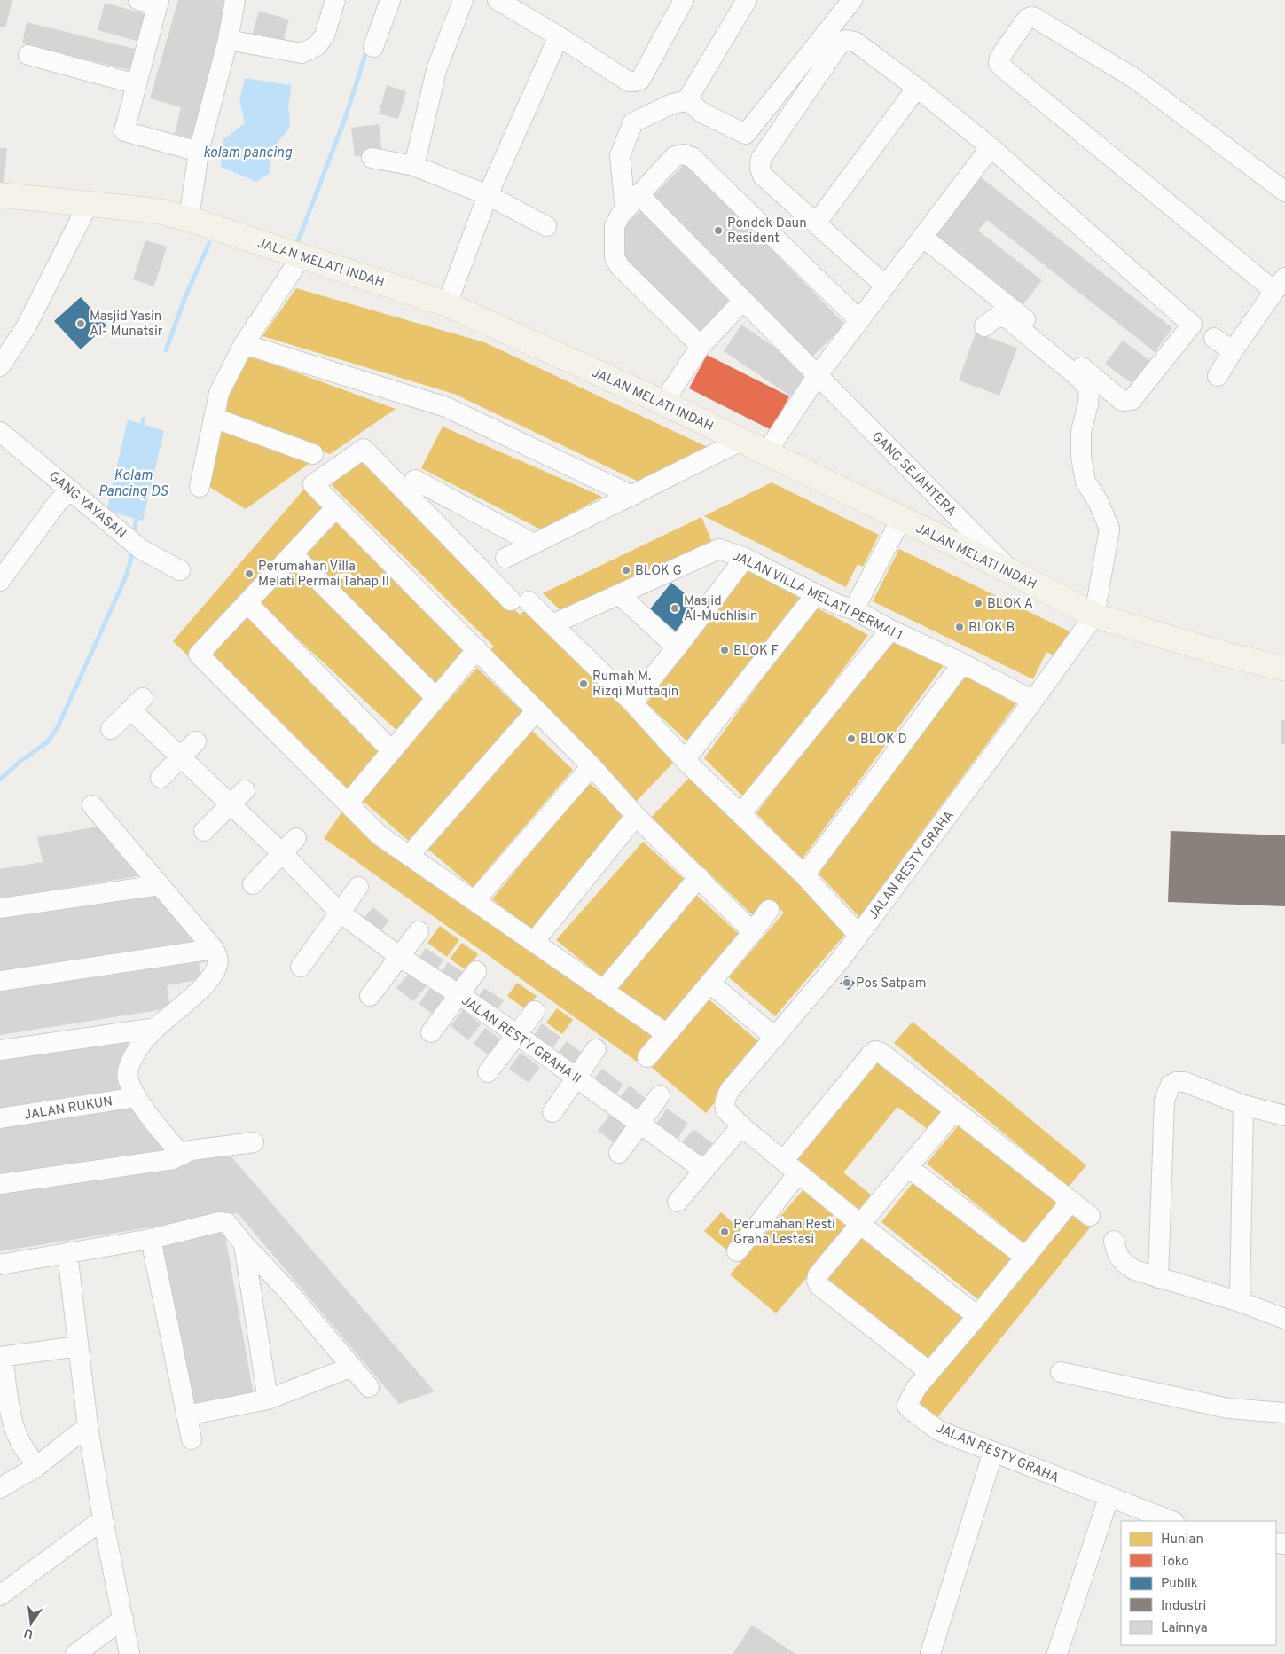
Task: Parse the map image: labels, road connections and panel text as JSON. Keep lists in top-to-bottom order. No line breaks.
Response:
{"streets":{"main road":["JALAN MELATI INDAH"],"street":["GANG SEJAHTERA","GANG YAYASAN","JALAN VILLA MELATI PERMAI 1","JALAN RESTY GRAHA","JALAN RESTY GRAHA II","JALAN RUKUN"]},"crossings":[["JALAN MELATI INDAH","GANG SEJAHTERA"],["JALAN MELATI INDAH","JALAN RESTY GRAHA"],["JALAN VILLA MELATI PERMAI 1","JALAN RESTY GRAHA"]],"water":["kolam pancing","Kolam Pancing DS"],"places":["Pondok Daun Resident","Masjid Yasin Al- Munatsir","BLOK G","Perumahan Villa Melati Permai Tahap II","BLOK A","Masjid Al-Muchlisin","BLOK B","BLOK F","Rumah M. Rizqi Muttaqin","BLOK D","Pos Satpam","Perumahan Resti Graha Lestasi"],"legend":["Hunian","Toko","Publik","Industri","Lainnya"],"north":"bottom"}
